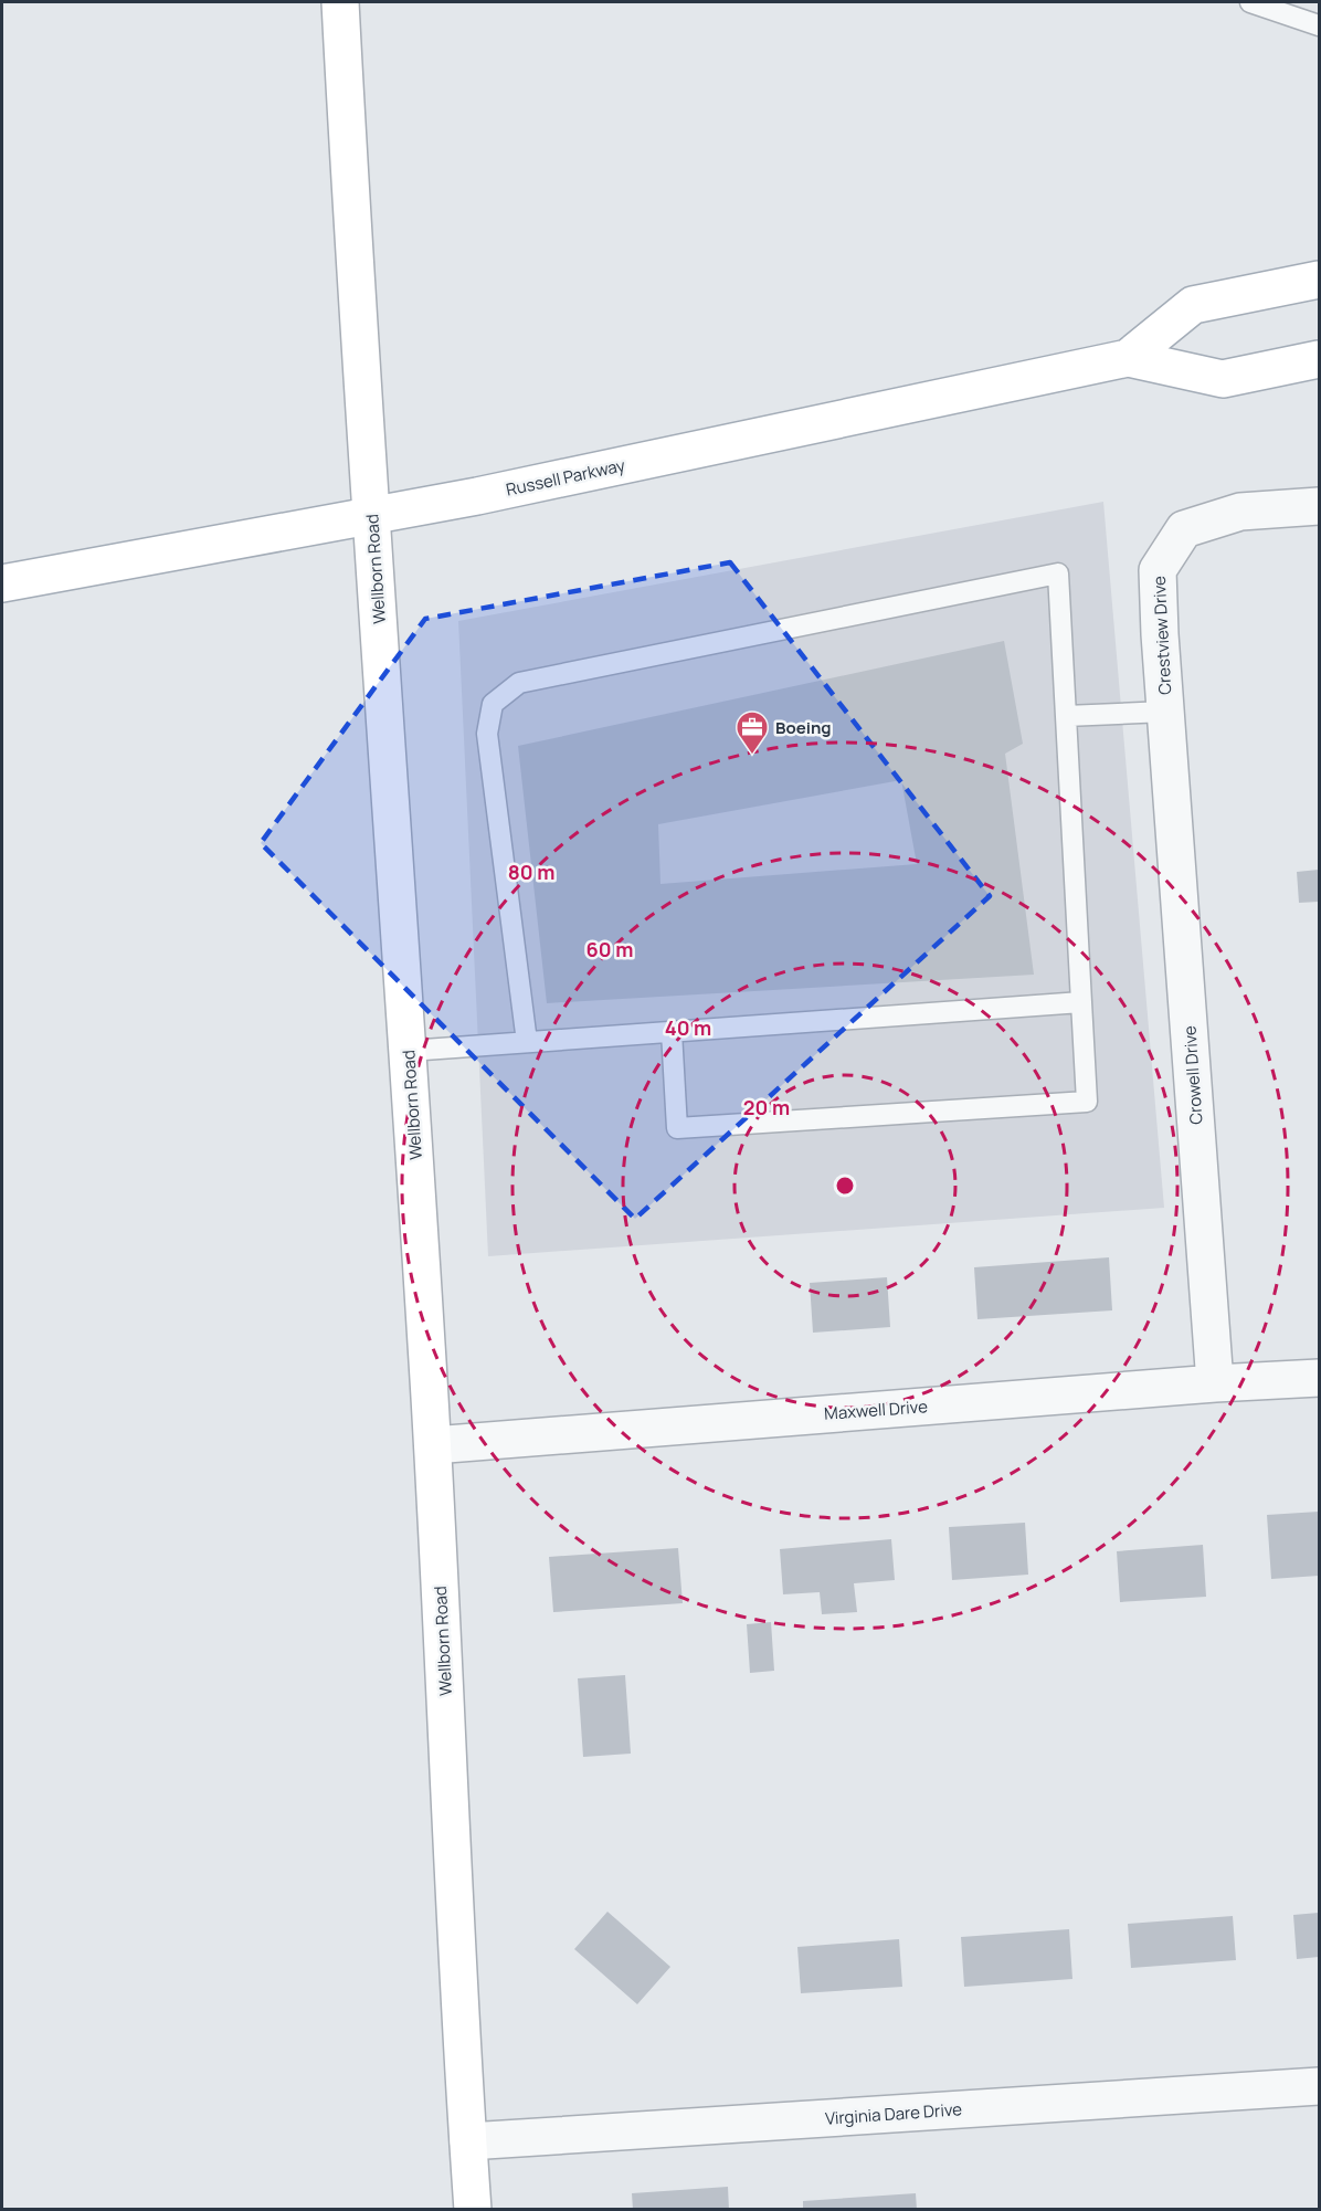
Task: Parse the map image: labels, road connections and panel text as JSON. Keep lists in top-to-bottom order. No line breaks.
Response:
{"streets":{"street":["Russell Parkway","Wellborn Road","Crestview Drive","Crowell Drive","Maxwell Drive","Virginia Dare Drive"]},"crossings":[["Russell Parkway","Wellborn Road"],["Wellborn Road","Maxwell Drive"],["Wellborn Road","Virginia Dare Drive"],["Crestview Drive","Crowell Drive"],["Crowell Drive","Maxwell Drive"]],"places":{"office":["Boeing"]},"rings":["80 m","60 m","40 m","20 m"]}
